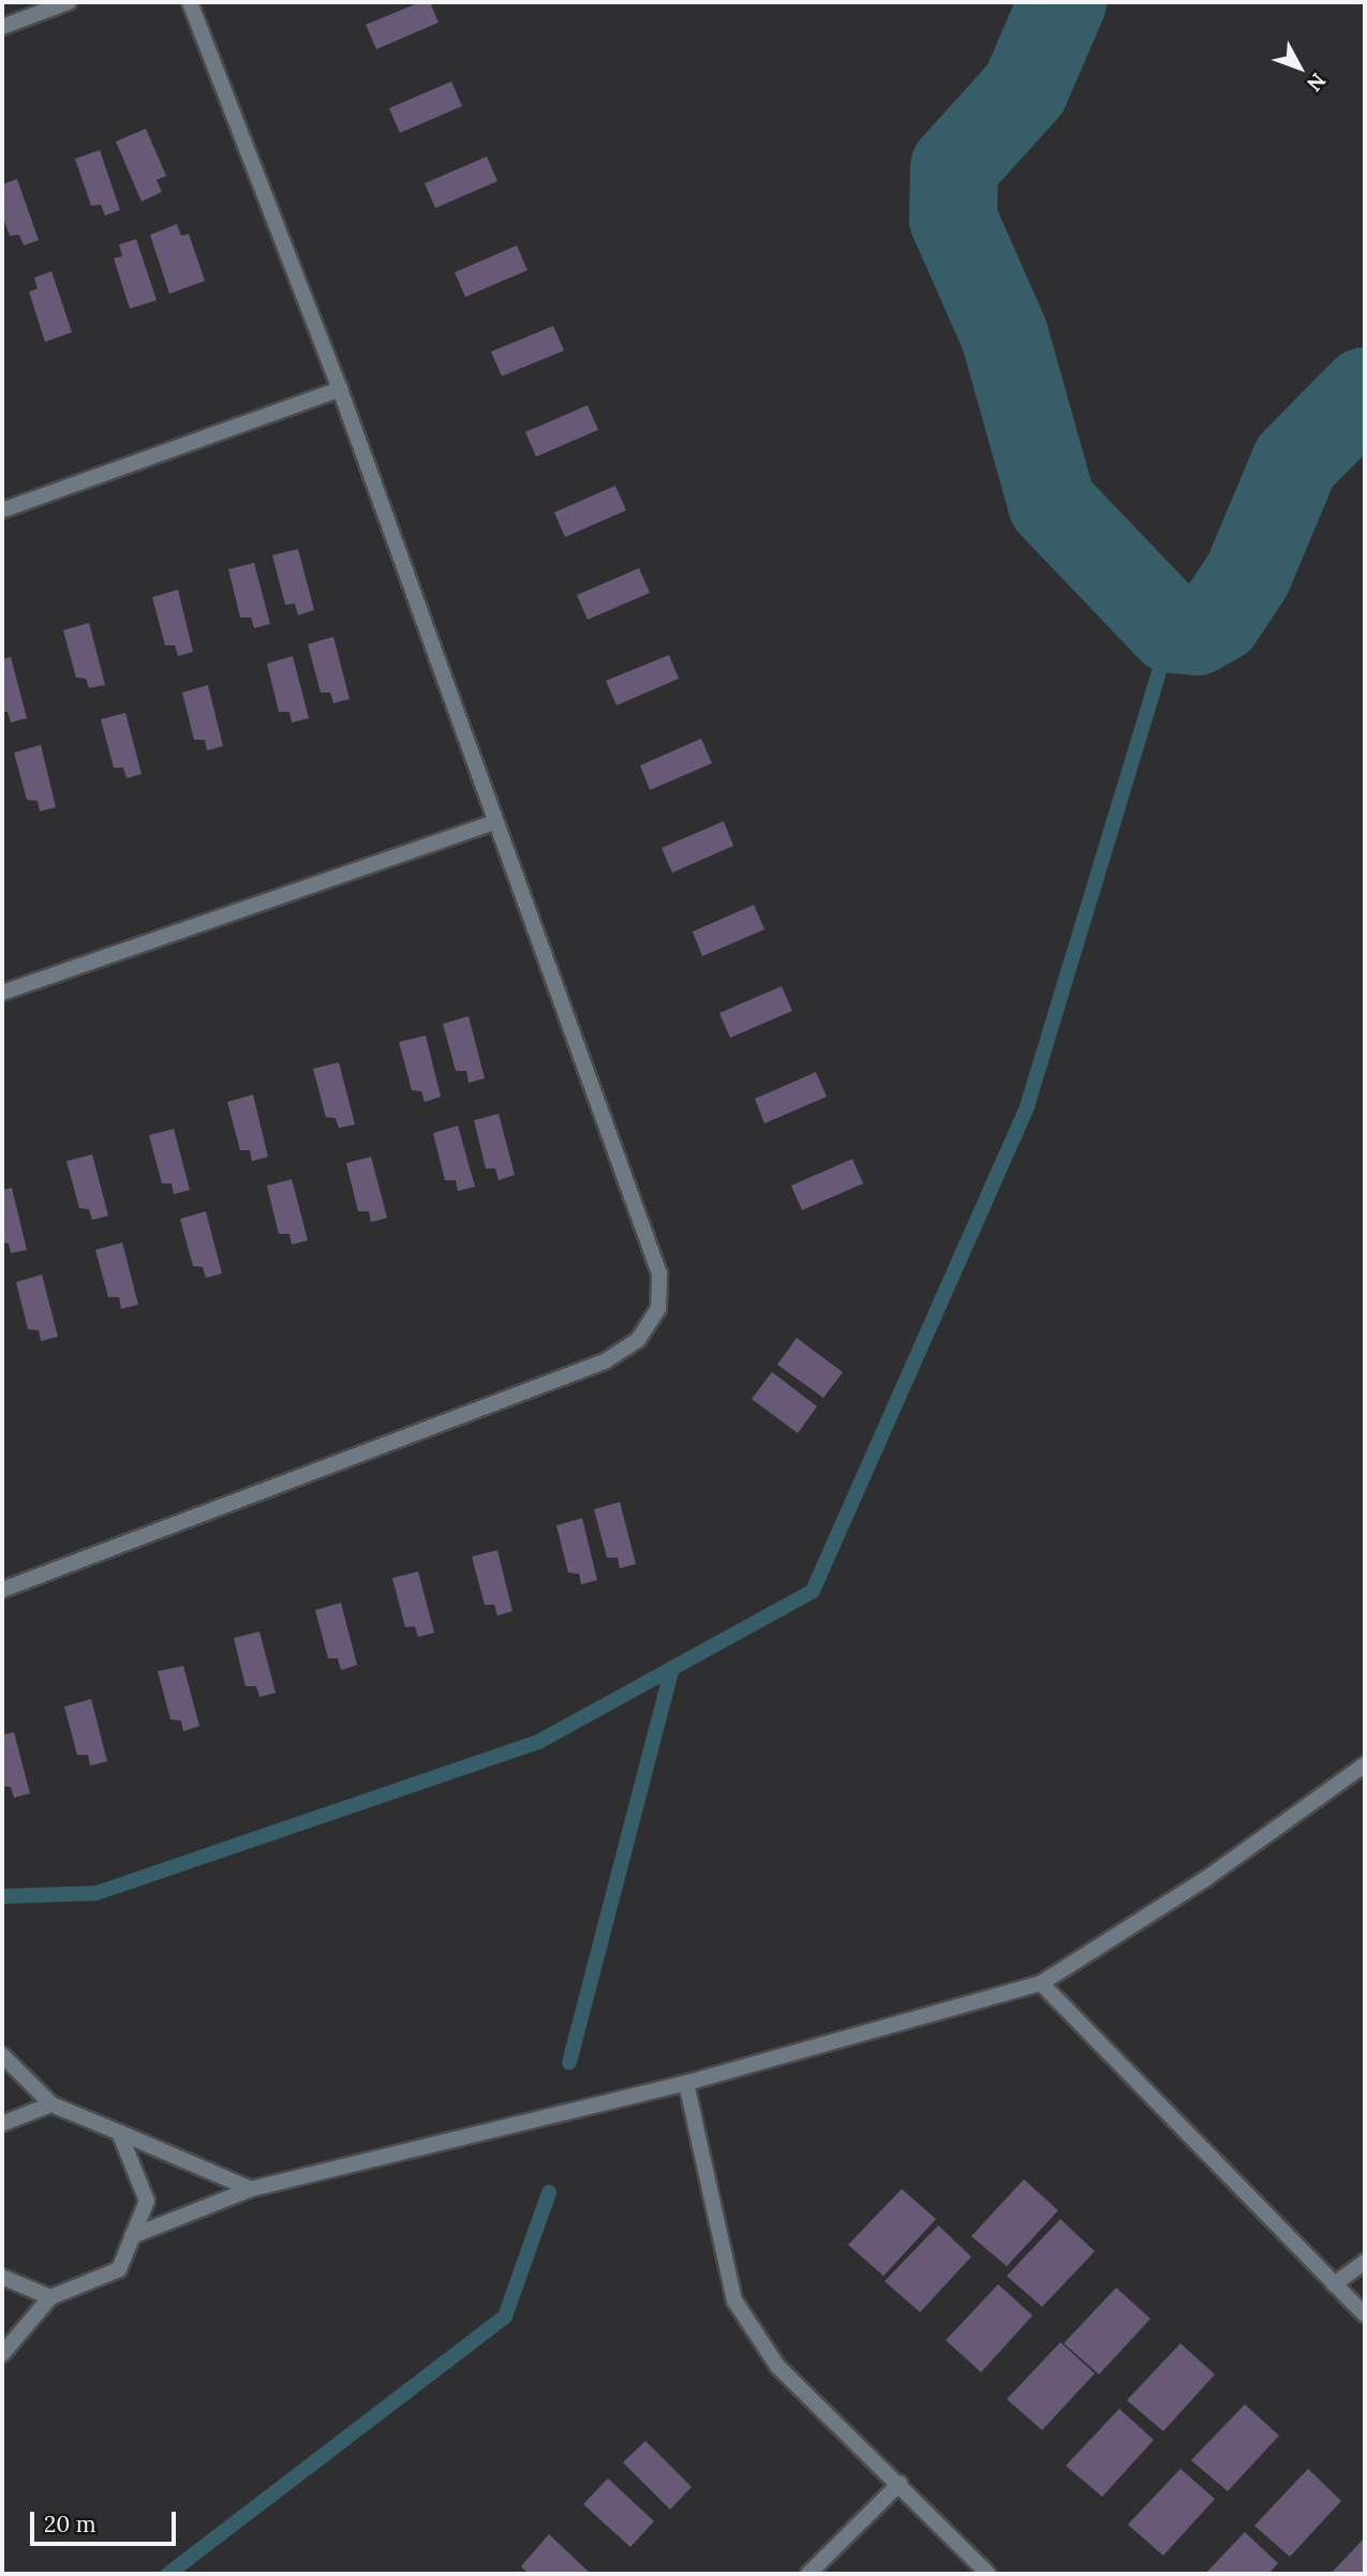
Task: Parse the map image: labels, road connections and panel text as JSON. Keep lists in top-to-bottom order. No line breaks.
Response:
{"scale_bar":"20 m","north":"bottom right"}
